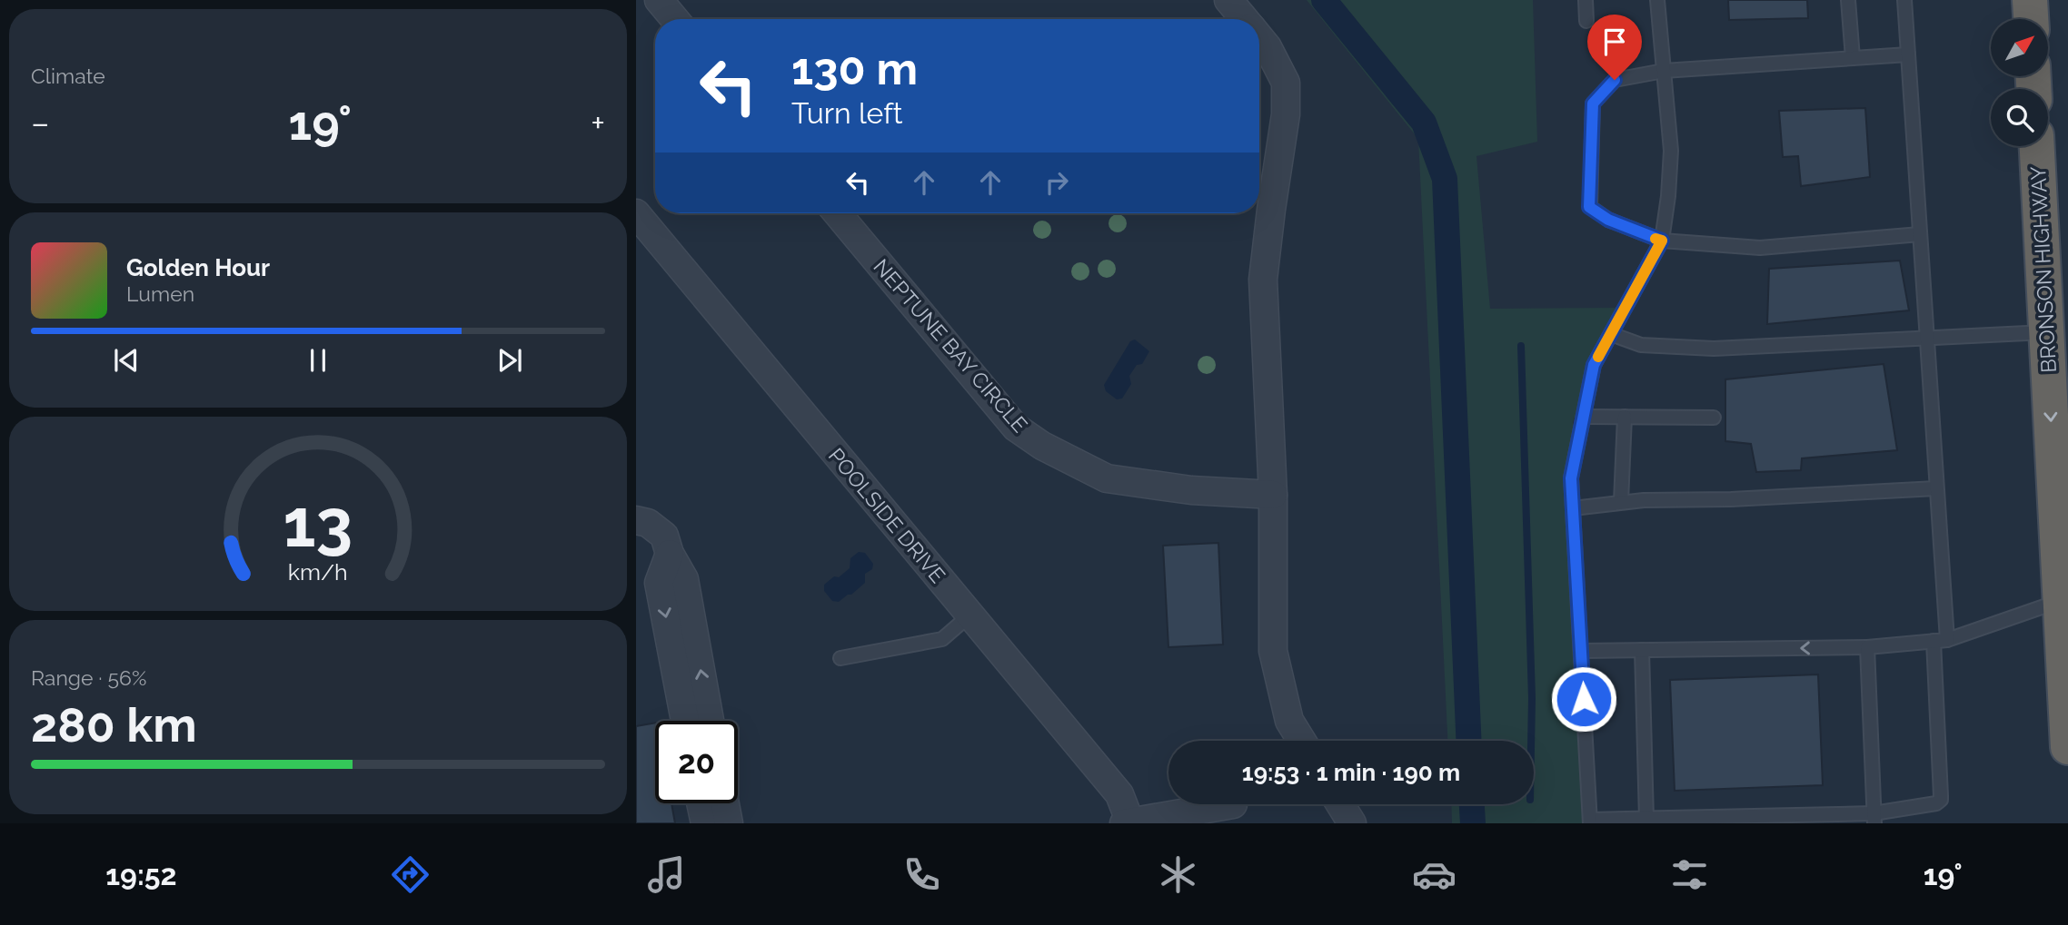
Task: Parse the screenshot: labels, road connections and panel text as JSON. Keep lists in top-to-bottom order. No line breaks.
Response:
{"streets":{"highway":["BRONSON HIGHWAY"],"street":["NEPTUNE BAY CIRCLE","POOLSIDE DRIVE"]},"one_way":["BRONSON HIGHWAY"],"north":"top right","page":{"tile":["Climate",["Range · 56%","280 km"]],"turn":["130 m","Turn left"],"heat":["−","19°","+"],"song":["Golden Hour","Lumen"],"limit":"20","trip":"19:53 · 1 min · 190 m","tabs":["19:52","19°"],"gauge":["13","km/h"]}}
